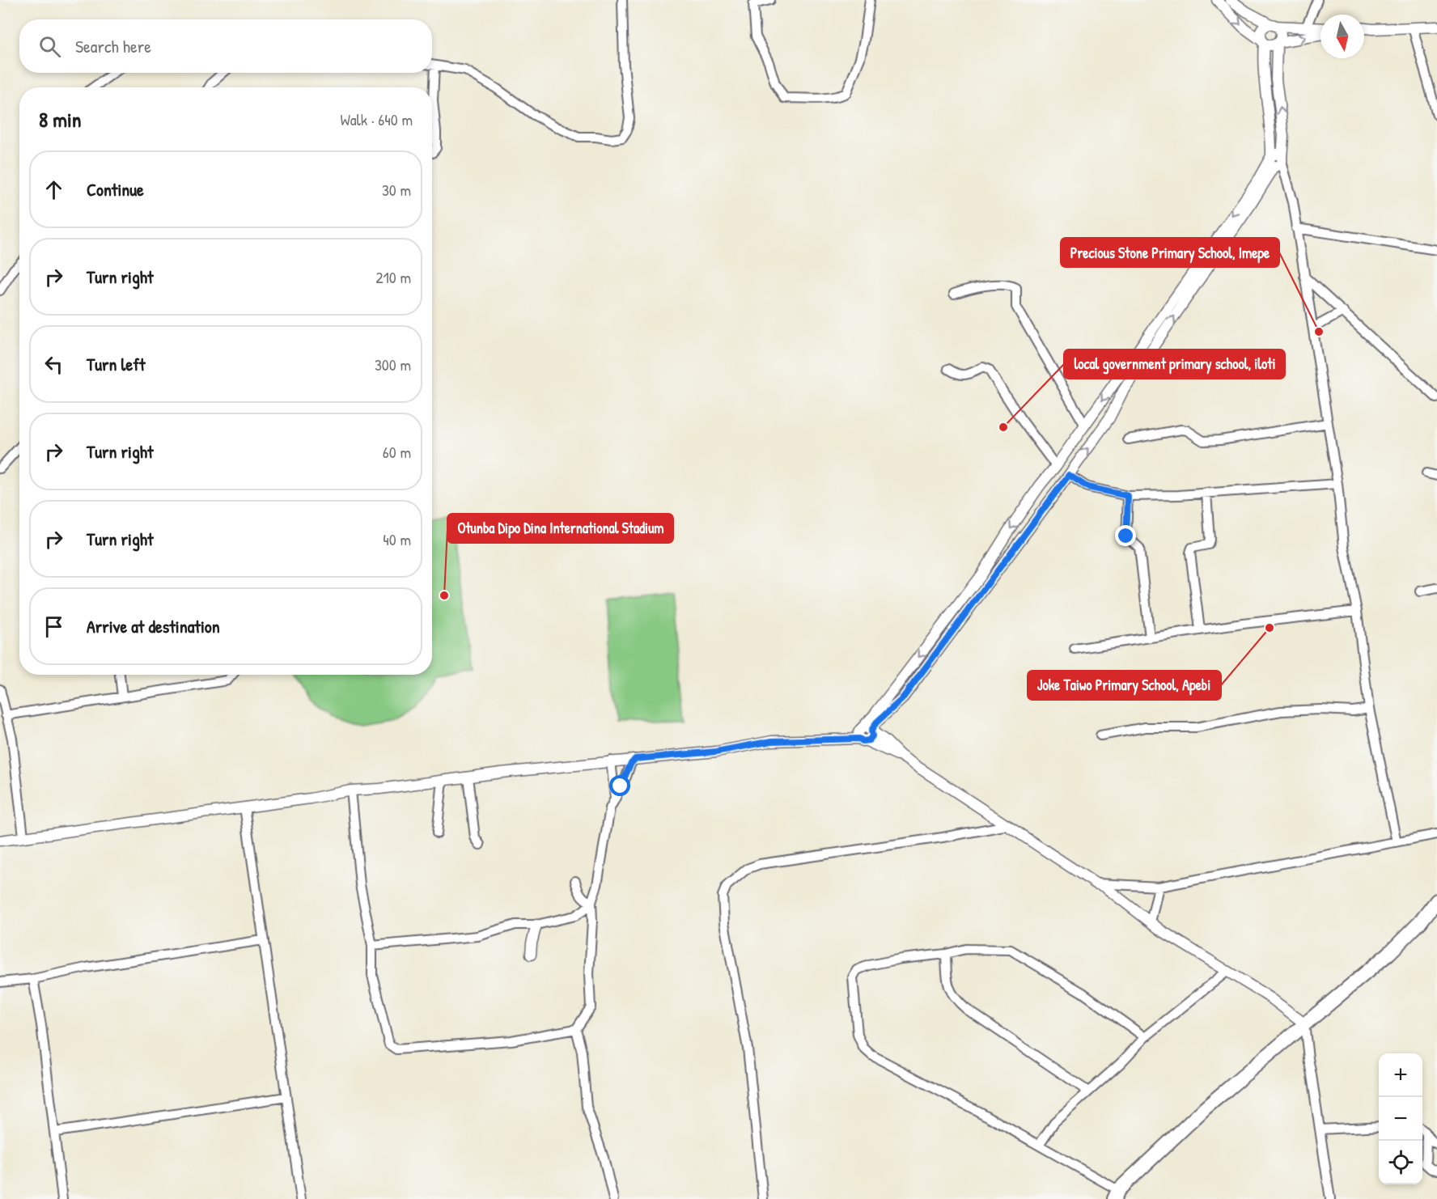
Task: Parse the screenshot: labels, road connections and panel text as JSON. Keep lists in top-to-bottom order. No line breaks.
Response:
{"places":["Precious Stone Primary School, Imepe","local government primary school, iloti","Otunba Dipo Dina International Stadium","Joke Taiwo Primary School, Apebi"],"north":"bottom","page":{"search":"Search here","heading":["8 min","Walk · 640 m"],"list":[["Continue","30 m"],["Turn right","210 m"],["Turn left","300 m"],["Turn right","60 m"],["Turn right","40 m"],"Arrive at destination"],"map_buttons":["+","−"]}}
